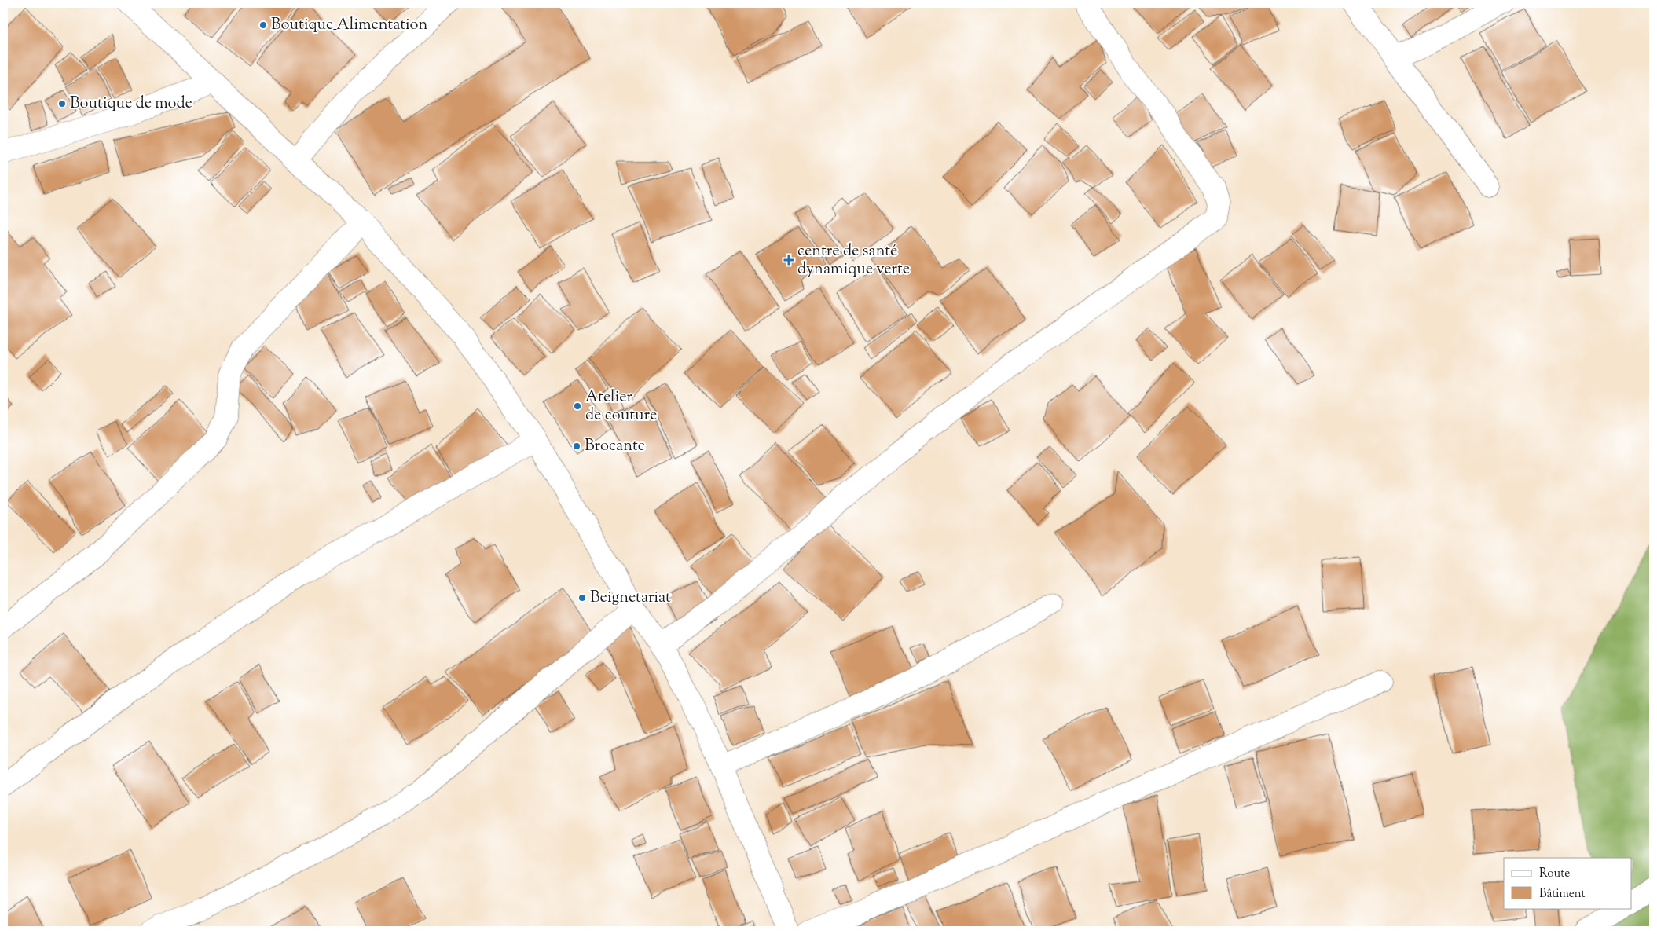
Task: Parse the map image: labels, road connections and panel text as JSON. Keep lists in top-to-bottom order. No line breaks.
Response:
{"places":{"other":["Boutique_Alimentation","Boutique de mode","Atelier de couture","Brocante","Beignetariat"],"health":["centre de santé dynamique verte"]},"legend":["Route","Bâtiment"]}
